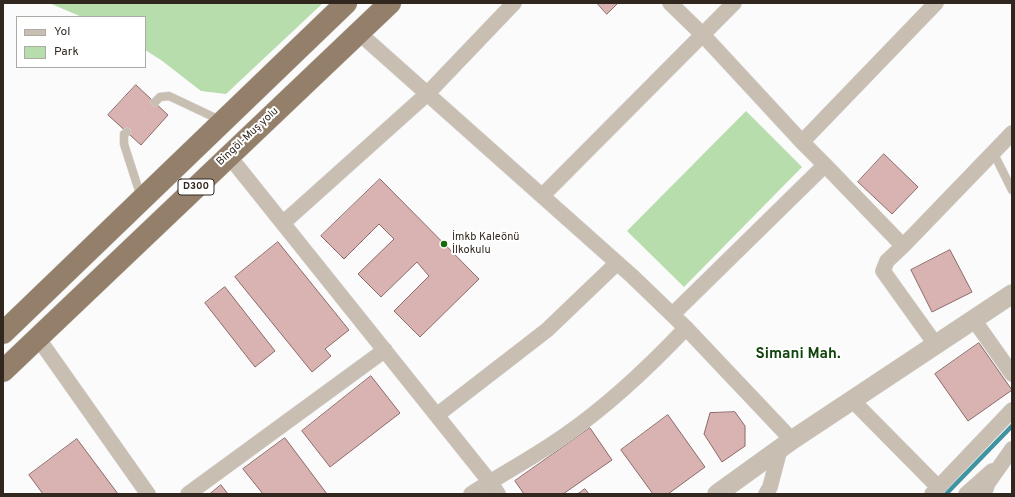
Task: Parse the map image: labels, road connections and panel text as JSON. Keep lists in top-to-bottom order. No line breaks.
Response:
{"streets":{"highway":["Bingöl-Muş yolu","D300"]},"districts":["Simani Mah."],"places":["İmkb Kaleönü İlkokulu"],"legend":["Yol","Park"]}
